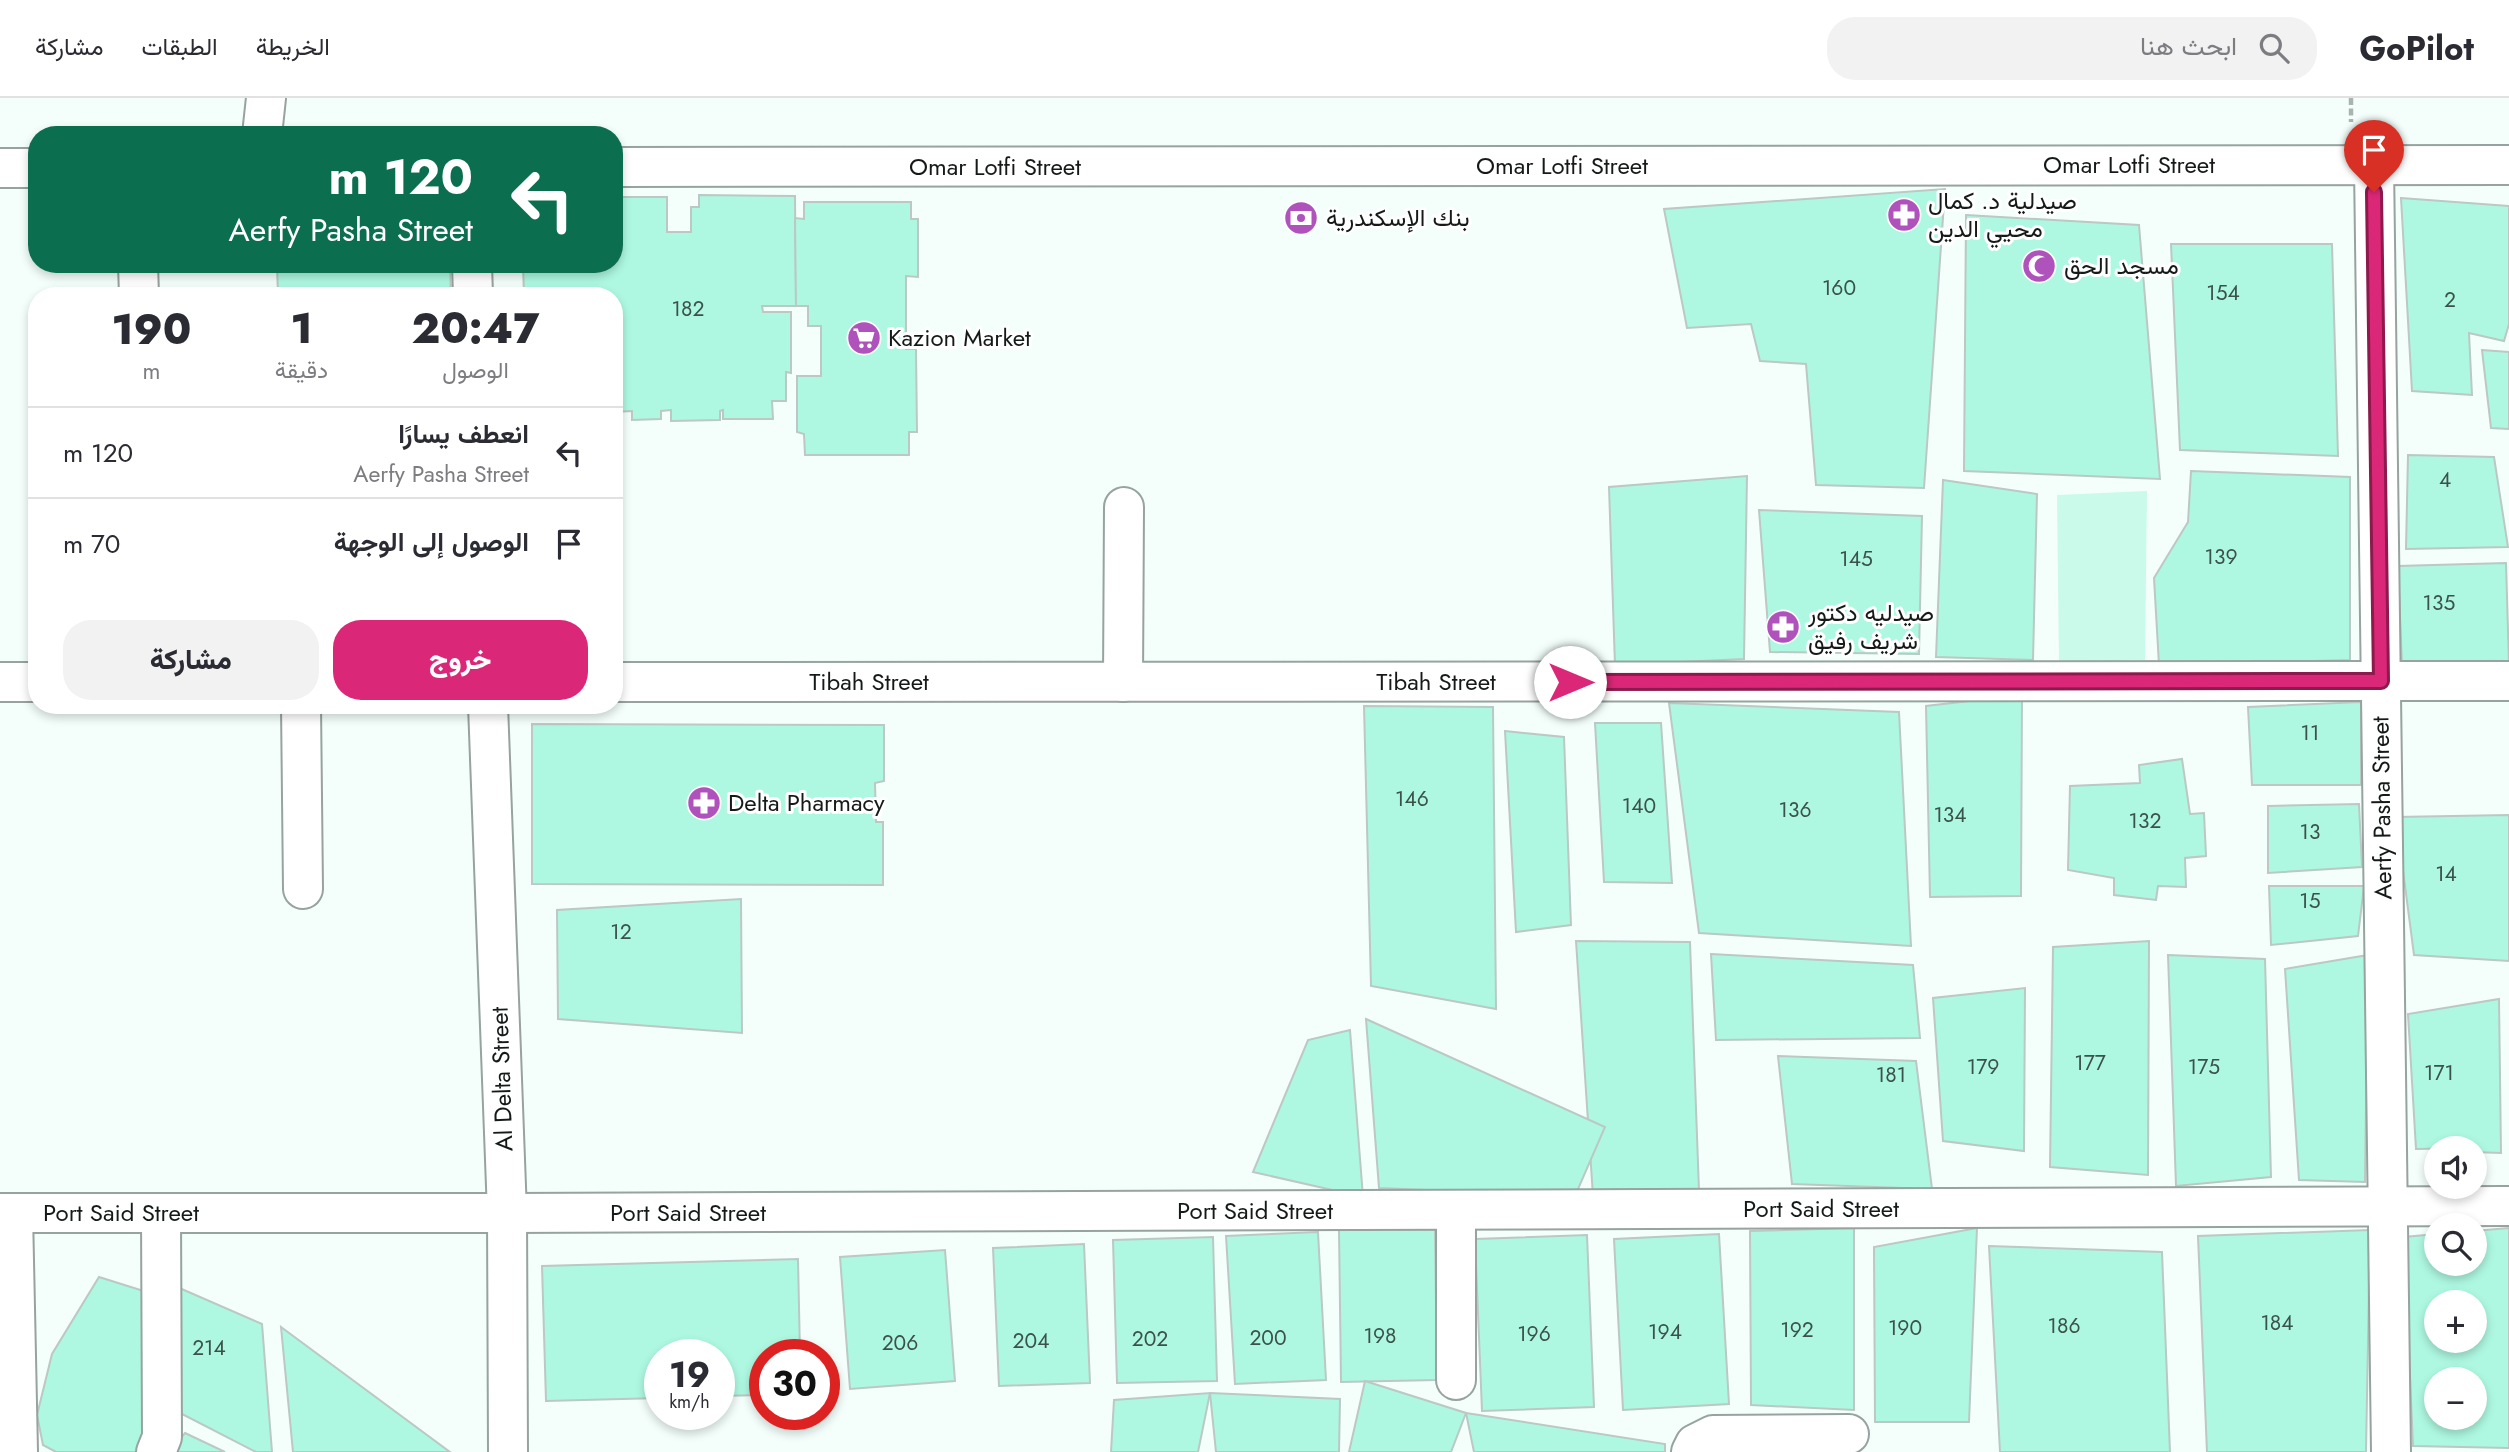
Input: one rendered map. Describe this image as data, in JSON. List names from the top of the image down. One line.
{"streets":{"street":["Omar Lotfi Street","Tibah Street","Aerfy Pasha Street","Al Delta Street","Port Said Street"]},"crossings":[["Omar Lotfi Street","Aerfy Pasha Street"],["Tibah Street","Aerfy Pasha Street"],["Aerfy Pasha Street","Port Said Street"],["Al Delta Street","Port Said Street"]],"places":{"pharmacy":["صيدلية د. كمال محيي الدين","صيدليه دكتور شريف رفيق","Delta Pharmacy"],"bank":["بنك الإسكندرية"],"mosque":["مسجد الحق"],"supermarket":["Kazion Market"]},"house_numbers":["160","154","2","182","4","139","145","135","11","146","140","136","134","132","13","14","15","12","177","179","175","171","181","184","186","190","192","194","196","198","200","202","204","206","214"],"page":{"header":"GoPilot","search":"ابحث هنا","nav":["الخريطة","الطبقات","مشاركة"],"turn":["120 m","Aerfy Pasha Street"],"eta":["20:47","الوصول","1","دقيقة","190","m"],"list":[{"name":"انعطف يسارًا","note":"Aerfy Pasha Street","value":"120 m"},{"name":"الوصول إلى الوجهة","value":"70 m"}],"buttons":["خروج","مشاركة"],"map_buttons":["+","−"],"speed":"19 km/h","limit":"30"}}
